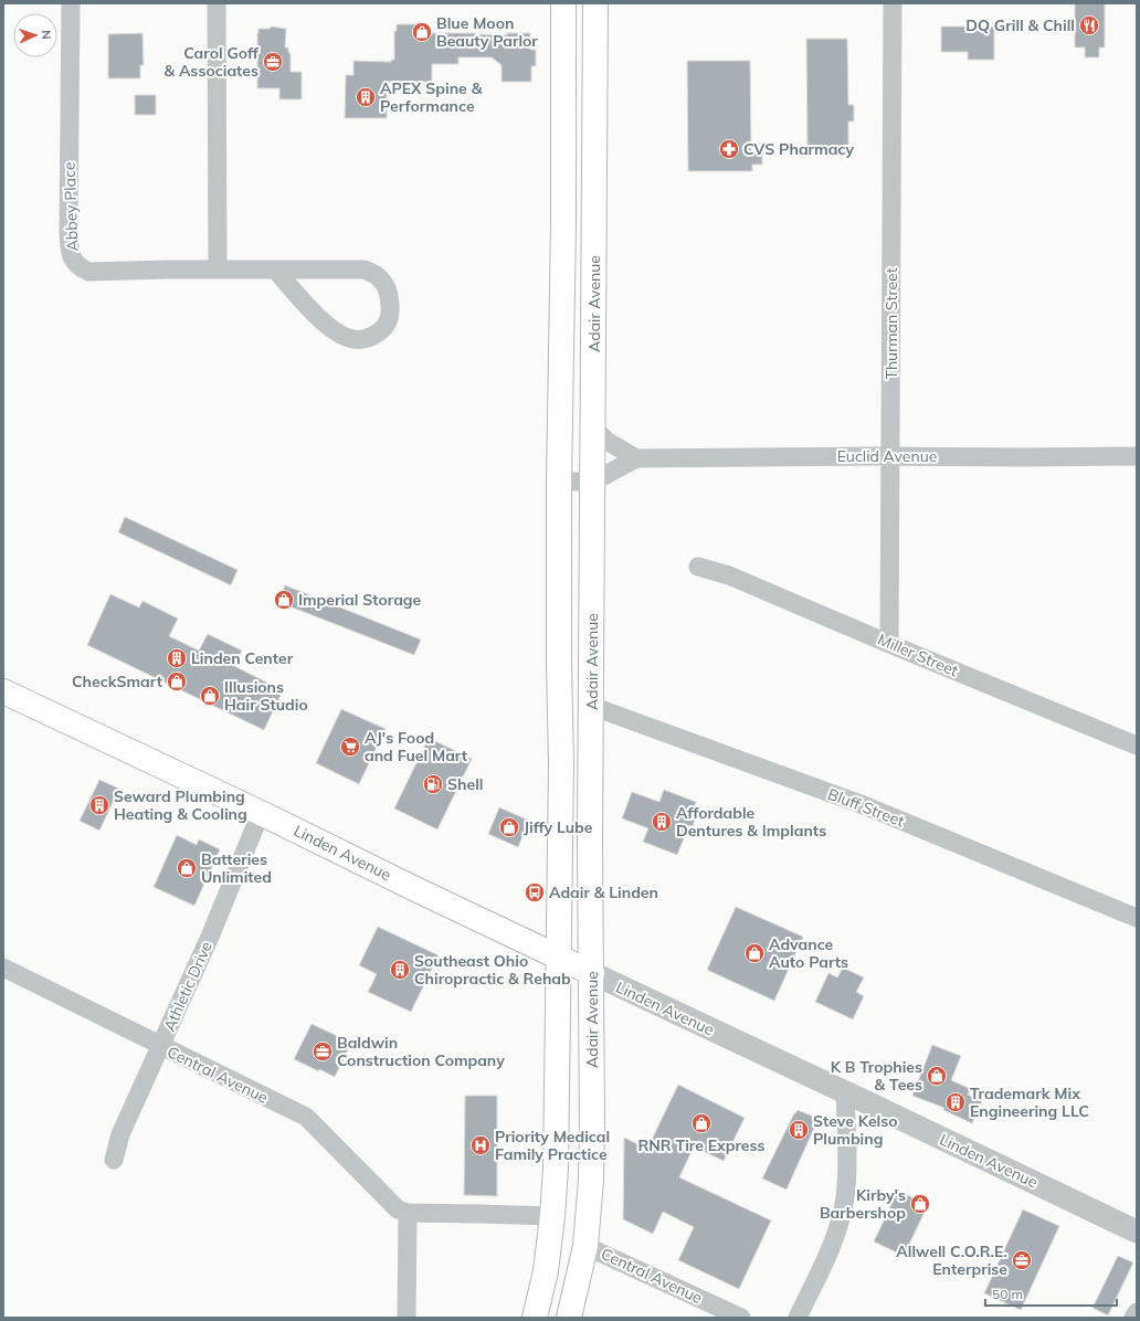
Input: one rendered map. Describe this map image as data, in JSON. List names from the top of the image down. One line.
{"streets":{"main road":["Adair Avenue","Linden Avenue"],"street":["Abbey Place","Thurman Street","Euclid Avenue","Miller Street","Bluff Street","Athletic Drive","Central Avenue"]},"crossings":[["Adair Avenue","Euclid Avenue"],["Adair Avenue","Bluff Street"],["Adair Avenue","Linden Avenue"],["Adair Avenue","Central Avenue"],["Thurman Street","Euclid Avenue"],["Thurman Street","Miller Street"],["Linden Avenue","Athletic Drive"],["Athletic Drive","Central Avenue"]],"places":{"restaurant":["DQ Grill & Chill"],"shop":["Blue Moon Beauty Parlor","Imperial Storage","CheckSmart","Illusions Hair Studio","Jiffy Lube","Batteries Unlimited","Advance Auto Parts","K B Trophies & Tees","RNR Tire Express","Kirby's Barbershop"],"office":["Carol Goff & Associates","Baldwin Construction Company","Allwell C.O.R.E. Enterprise"],"building":["APEX Spine & Performance","Linden Center","Seward Plumbing Heating & Cooling","Affordable Dentures & Implants","Southeast Ohio Chiropractic & Rehab","Trademark Mix Engineering LLC","Steve Kelso Plumbing"],"pharmacy":["CVS Pharmacy"],"supermarket":["AJ's Food and Fuel Mart"],"fuel station":["Shell"],"bus stop":["Adair & Linden"],"hospital":["Priority Medical Family Practice"]},"scale_bar":"50 m","north":"right"}
